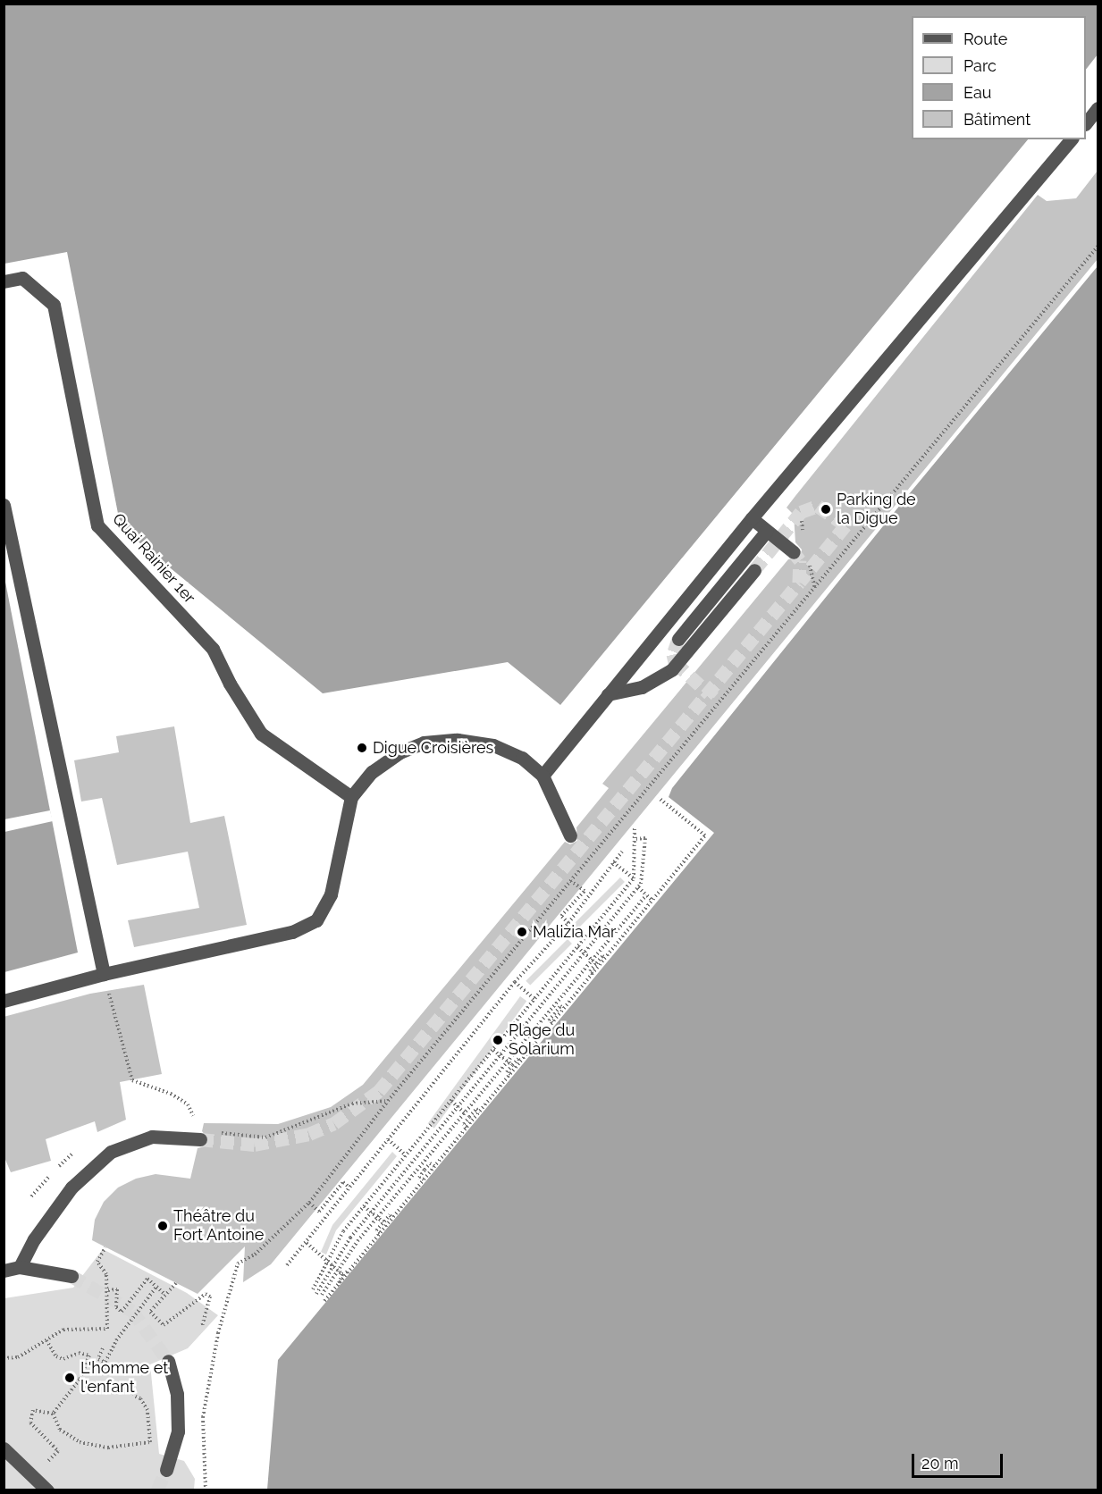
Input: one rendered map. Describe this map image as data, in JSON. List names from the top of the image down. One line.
{"streets":{"street":["Quai Rainier 1er"]},"places":["Parking de la Digue","Digue Croisières","Malizia Mar","Plage du Solarium","Théâtre du Fort Antoine","L'homme et l'enfant"],"legend":["Route","Parc","Eau","Bâtiment"],"scale_bar":"20 m"}
